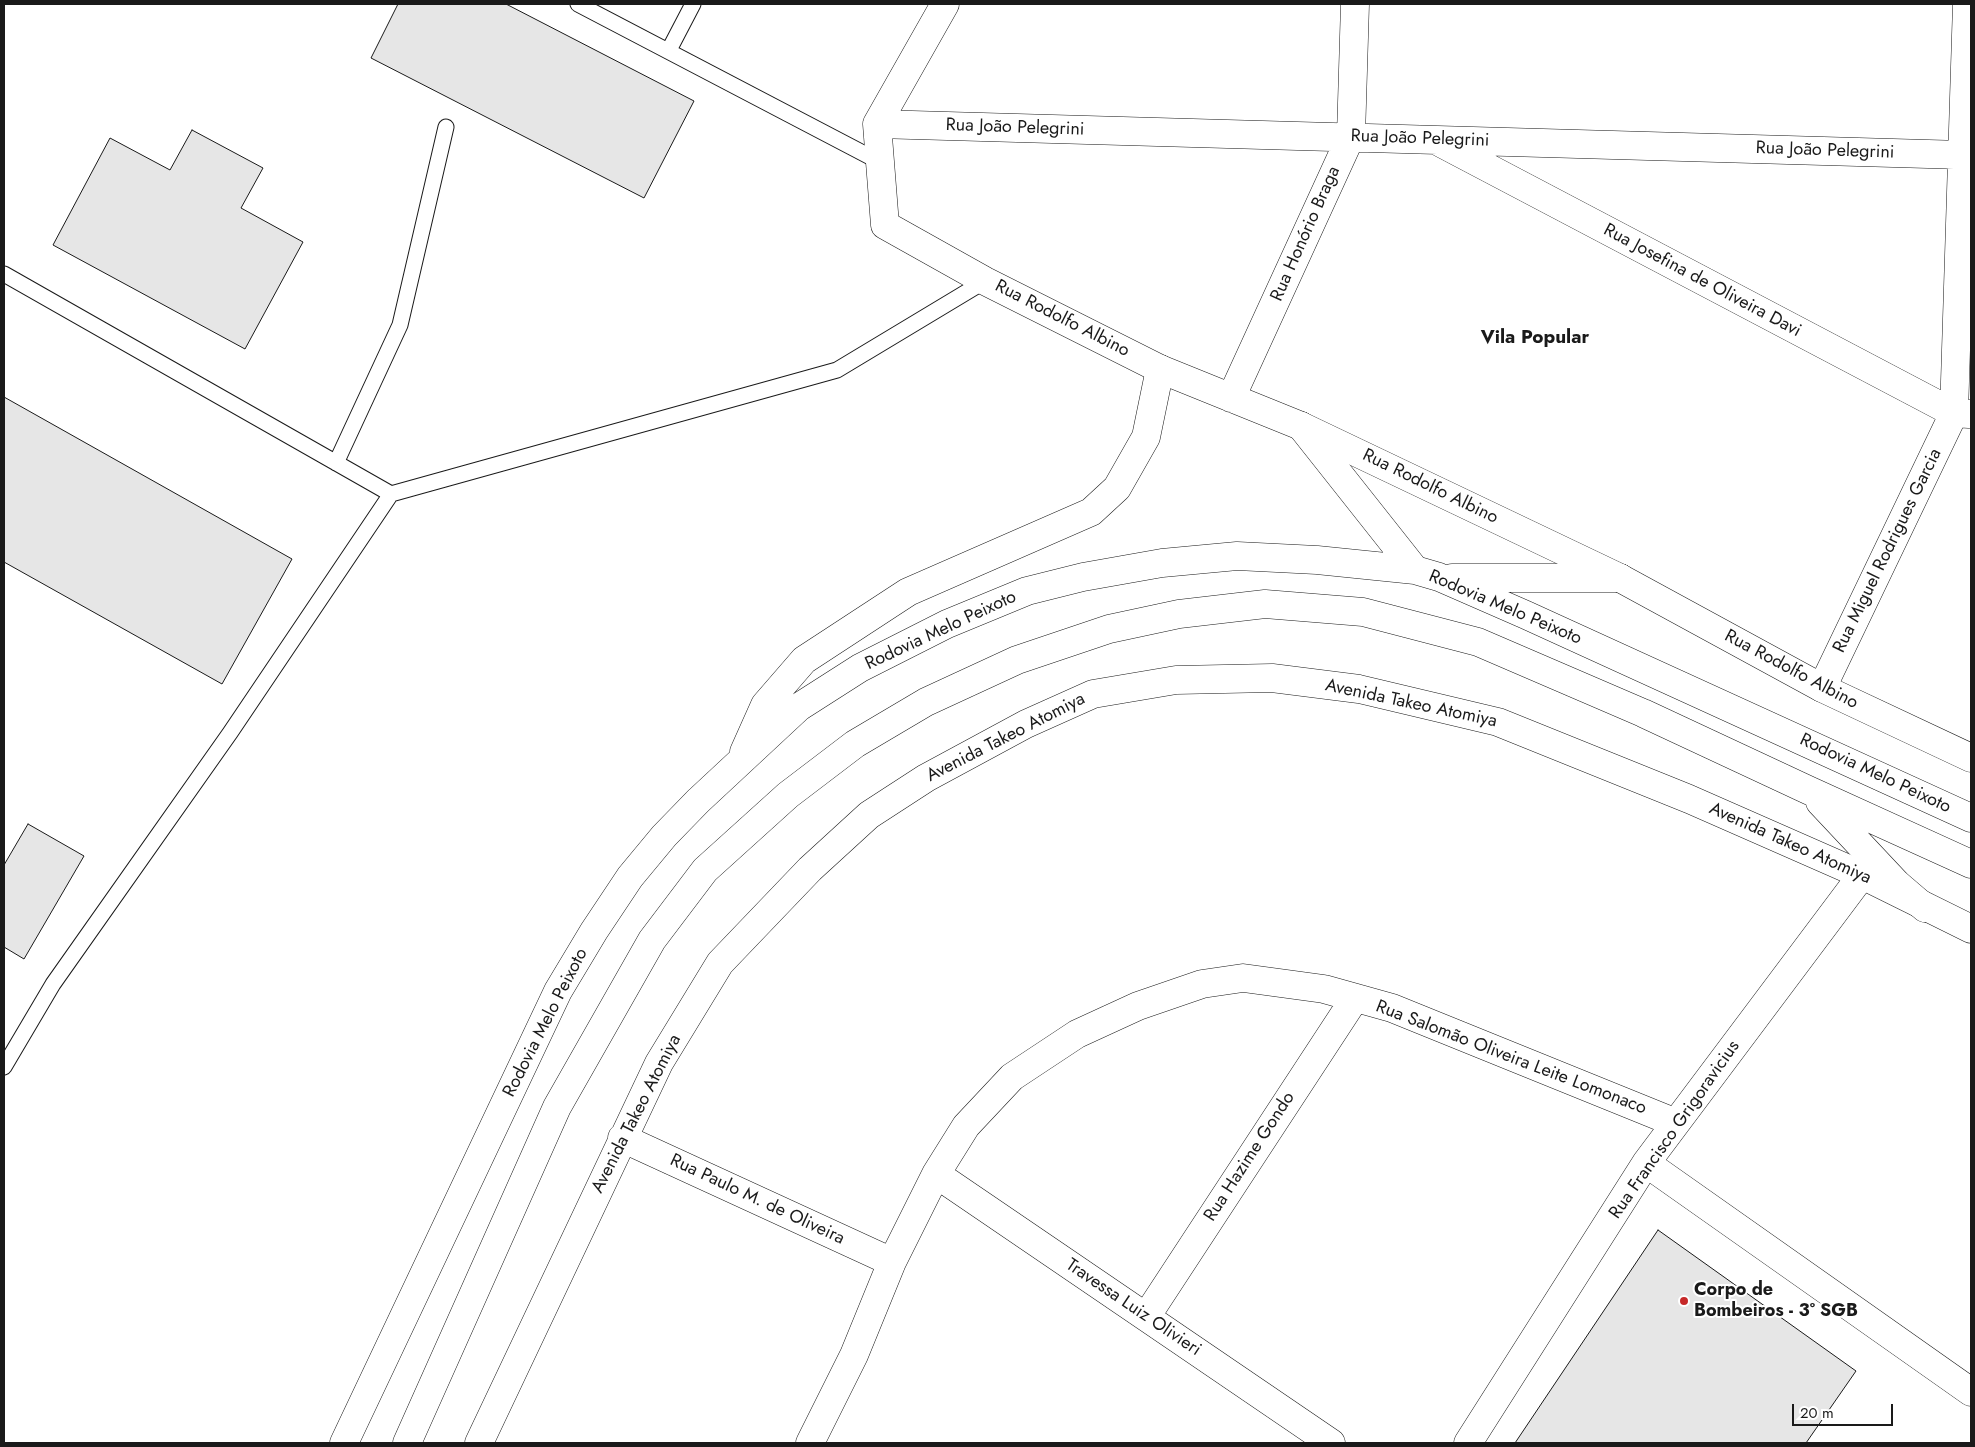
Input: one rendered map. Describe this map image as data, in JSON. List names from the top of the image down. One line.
{"streets":{"main road":["Rua João Pelegrini","Rua Honório Braga","Rua Josefina de Oliveira Davi","Rua Rodolfo Albino","Rua Miguel Rodrigues Garcia","Rodovia Melo Peixoto","Avenida Takeo Atomiya","Rua Salomão Oliveira Leite Lomonaco","Rua Francisco Grigoravicius","Rua Hazime Gondo","Rua Paulo M. de Oliveira","Travessa Luiz Olivieri"]},"crossings":[["Rua João Pelegrini","Rua Honório Braga"],["Rua João Pelegrini","Rua Josefina de Oliveira Davi"],["Rua Honório Braga","Rua Rodolfo Albino"],["Rua Josefina de Oliveira Davi","Rua Miguel Rodrigues Garcia"],["Rua Rodolfo Albino","Rua Miguel Rodrigues Garcia"],["Avenida Takeo Atomiya","Rua Francisco Grigoravicius"],["Avenida Takeo Atomiya","Rua Paulo M. de Oliveira"],["Rua Salomão Oliveira Leite Lomonaco","Rua Francisco Grigoravicius"],["Rua Salomão Oliveira Leite Lomonaco","Rua Hazime Gondo"],["Rua Salomão Oliveira Leite Lomonaco","Rua Paulo M. de Oliveira"],["Rua Salomão Oliveira Leite Lomonaco","Travessa Luiz Olivieri"],["Rua Hazime Gondo","Travessa Luiz Olivieri"]],"districts":["Vila Popular"],"places":["Corpo de Bombeiros - 3º SGB"],"scale_bar":"20 m"}
